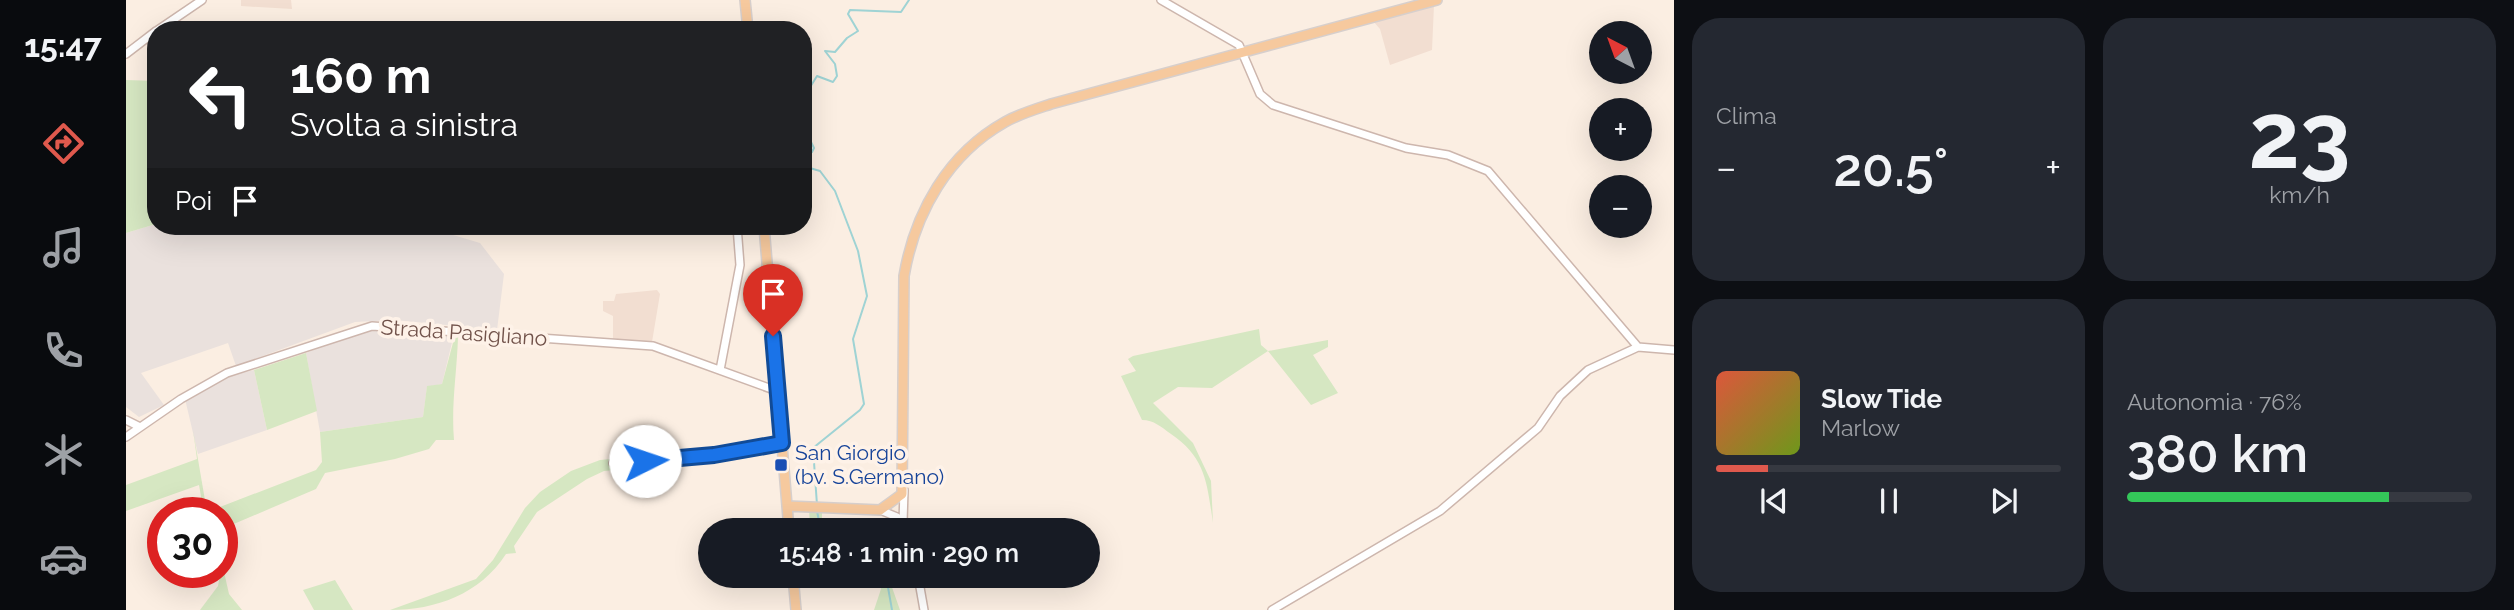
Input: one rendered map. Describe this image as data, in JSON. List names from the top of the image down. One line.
{"streets":{"street":["Strada Pasigliano"]},"places":{"transit":["San Giorgio (bv. S.Germano)"]},"north":"top left","page":{"tabs":"15:47","tile":["Clima",["23","km/h"],["Autonomia · 76%","380 km"]],"map_buttons":["+","−"],"turn":["160 m","Svolta a sinistra"],"heat":["−","20.5°","+"],"then":"Poi","song":["Slow Tide","Marlow"],"limit":"30","trip":"15:48 · 1 min · 290 m"}}
